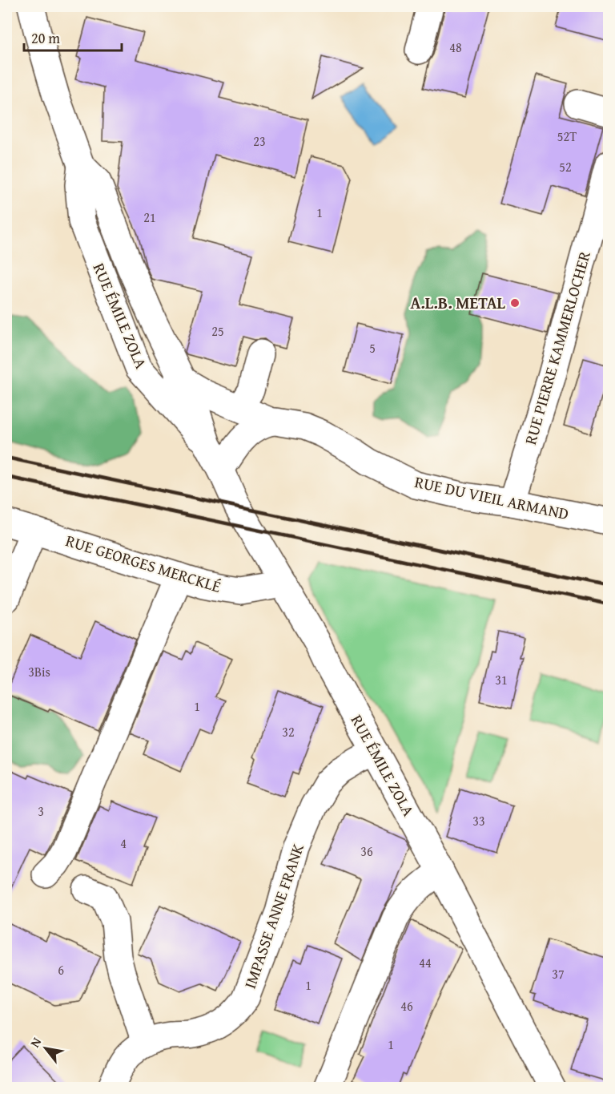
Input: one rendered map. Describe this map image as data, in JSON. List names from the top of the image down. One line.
{"streets":{"street":["RUE ÉMILE ZOLA","RUE PIERRE KAMMERLOCHER","RUE DU VIEIL ARMAND","RUE GEORGES MERCKLÉ","IMPASSE ANNE FRANK"]},"crossings":[["RUE ÉMILE ZOLA","RUE DU VIEIL ARMAND"],["RUE ÉMILE ZOLA","RUE GEORGES MERCKLÉ"],["RUE ÉMILE ZOLA","IMPASSE ANNE FRANK"],["RUE PIERRE KAMMERLOCHER","RUE DU VIEIL ARMAND"]],"places":["A.L.B. METAL"],"house_numbers":["48","52T","23","52","1","21","25","5","3Bis","31","1","32","3","33","4","36","44","6","37","1","46","1"],"scale_bar":"20 m","north":"top left"}
